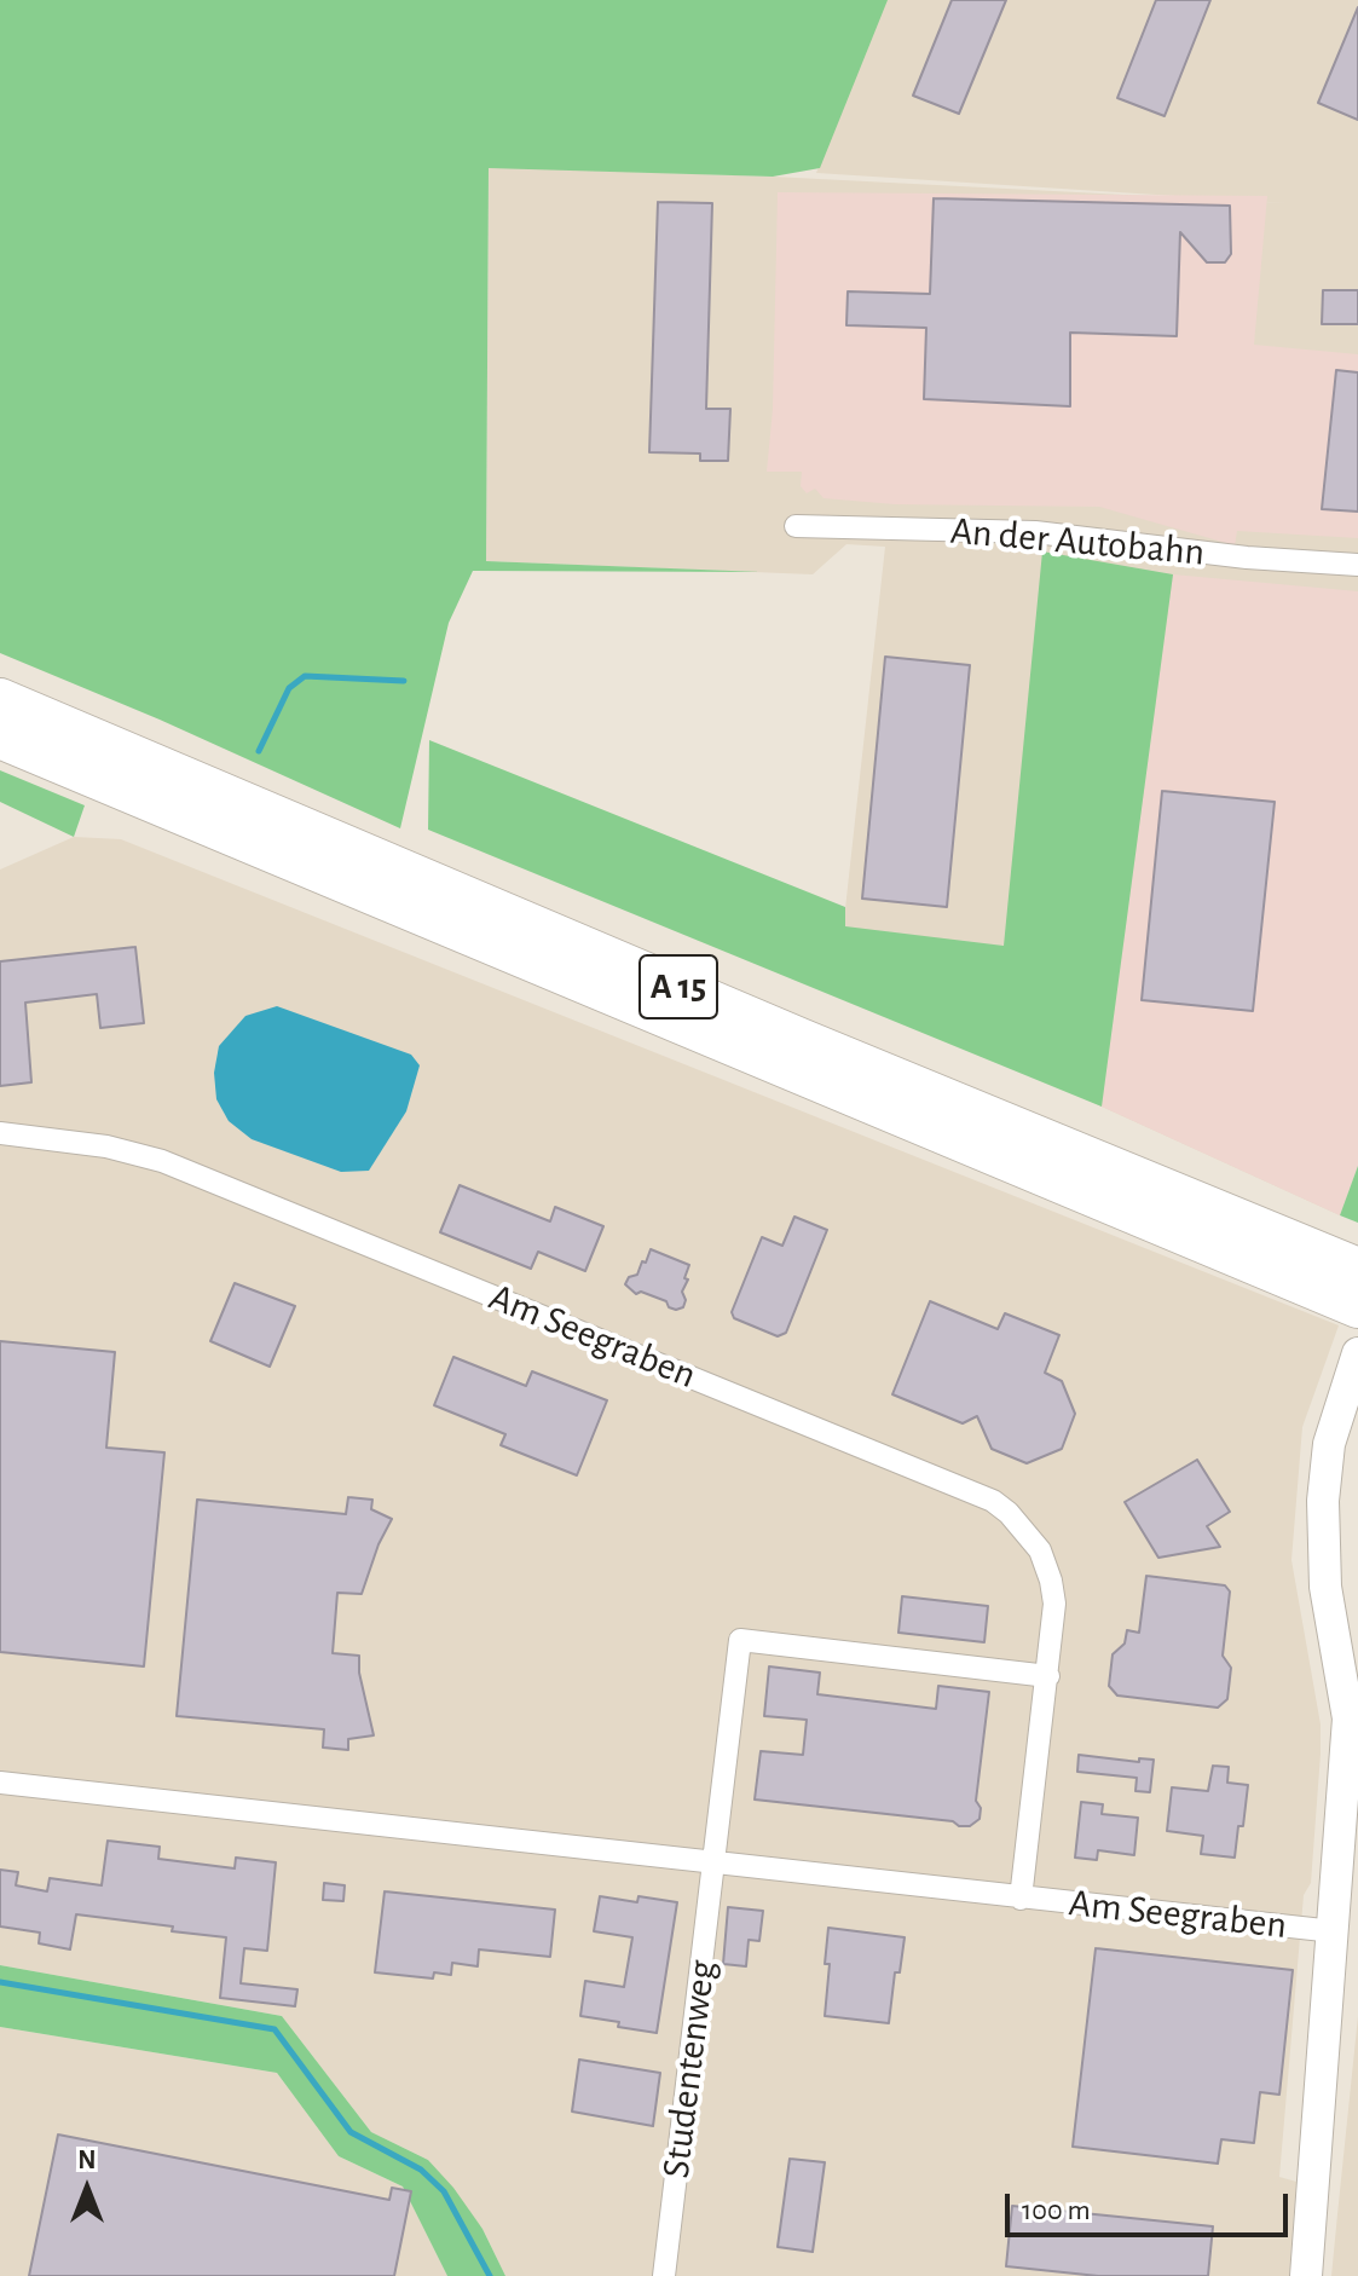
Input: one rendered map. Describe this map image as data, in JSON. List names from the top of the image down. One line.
{"streets":{"highway":["A 15"],"street":["An der Autobahn","Am Seegraben","Studentenweg"]},"crossings":[["Am Seegraben","Studentenweg"]],"scale_bar":"100 m","north":"top"}
